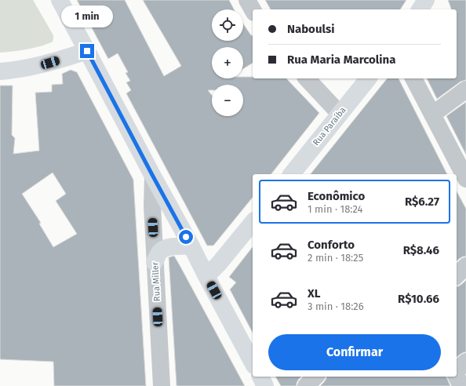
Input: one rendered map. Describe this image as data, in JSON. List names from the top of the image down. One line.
{"streets":{"main road":["Rua Paraíba"],"street":["Rua Miller"]},"page":{"bubble":"1 min","map_buttons":["+","−"],"banner":["Naboulsi","Rua Maria Marcolina"],"list":[{"name":"Econômico","note":"1 min · 18:24","value":"R$6.27"},{"name":"Conforto","note":"2 min · 18:25","value":"R$8.46"},{"name":"XL","note":"3 min · 18:26","value":"R$10.66"}],"buttons":"Confirmar"}}
